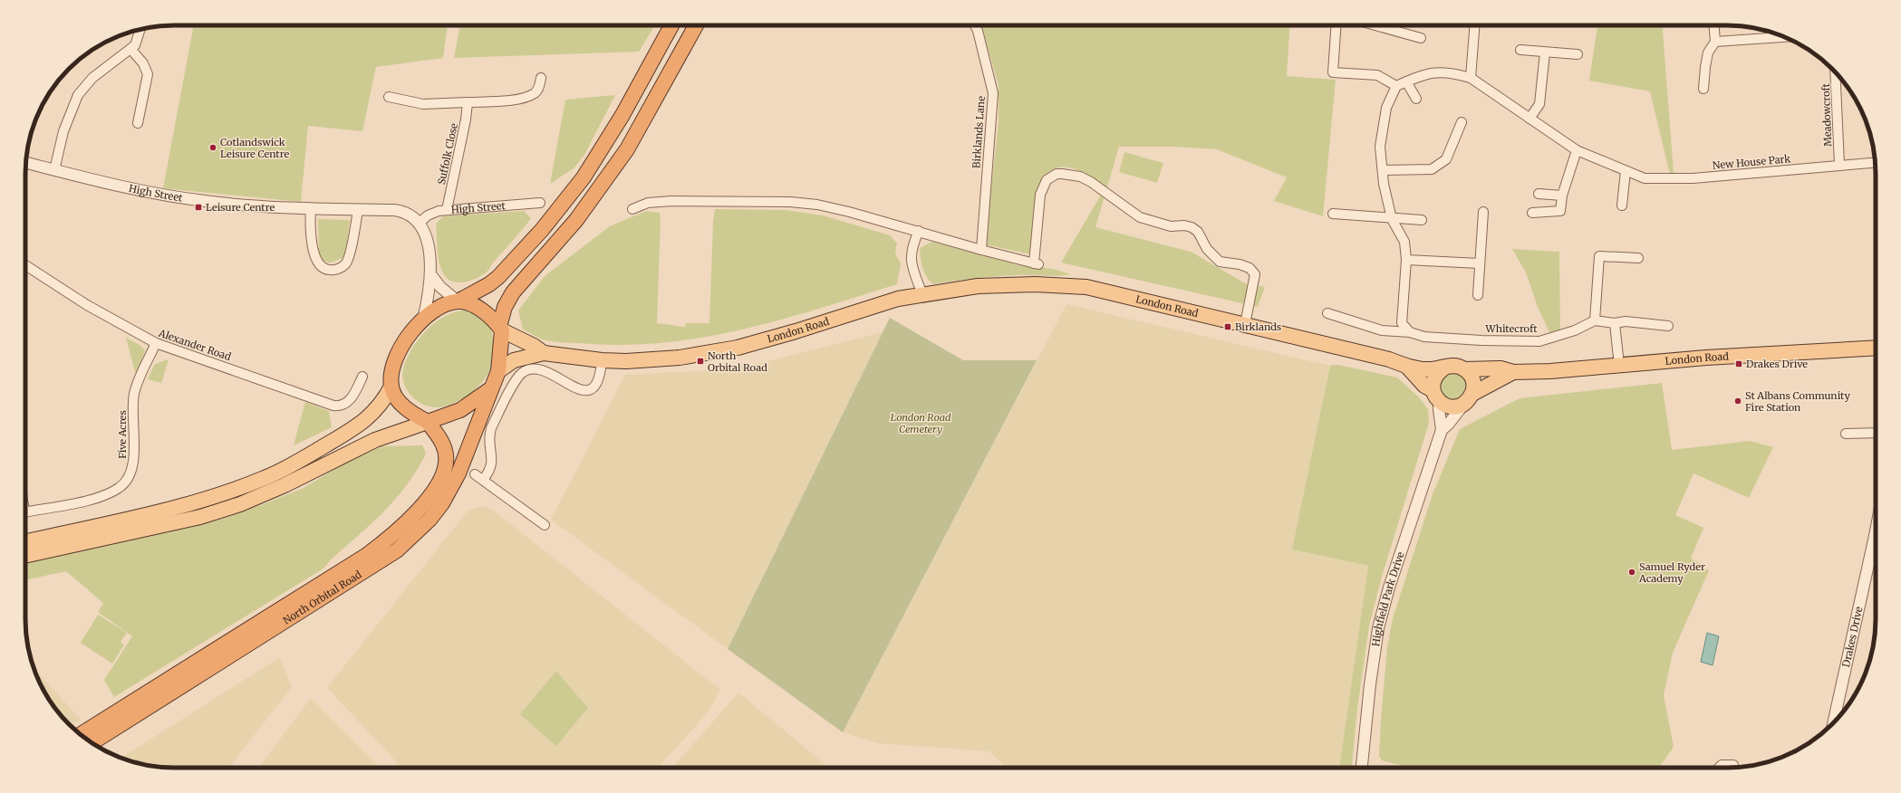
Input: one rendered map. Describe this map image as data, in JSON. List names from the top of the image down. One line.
{"streets":{"highway":["North Orbital Road"],"main road":["London Road"],"street":["Meadowcroft","Birklands Lane","Suffolk Close","New House Park","High Street","Whitecroft","Alexander Road","Five Acres","Highfield Park Drive","Drakes Drive"]},"crossings":[["Meadowcroft","New House Park"],["Suffolk Close","High Street"],["London Road","North Orbital Road"],["London Road","Highfield Park Drive"],["Alexander Road","Five Acres"]],"parks":["London Road Cemetery"],"places":{"other":["Cotlandswick Leisure Centre","St Albans Community Fire Station","Samuel Ryder Academy"],"transit":["Leisure Centre","Birklands","North Orbital Road","Drakes Drive"]}}
